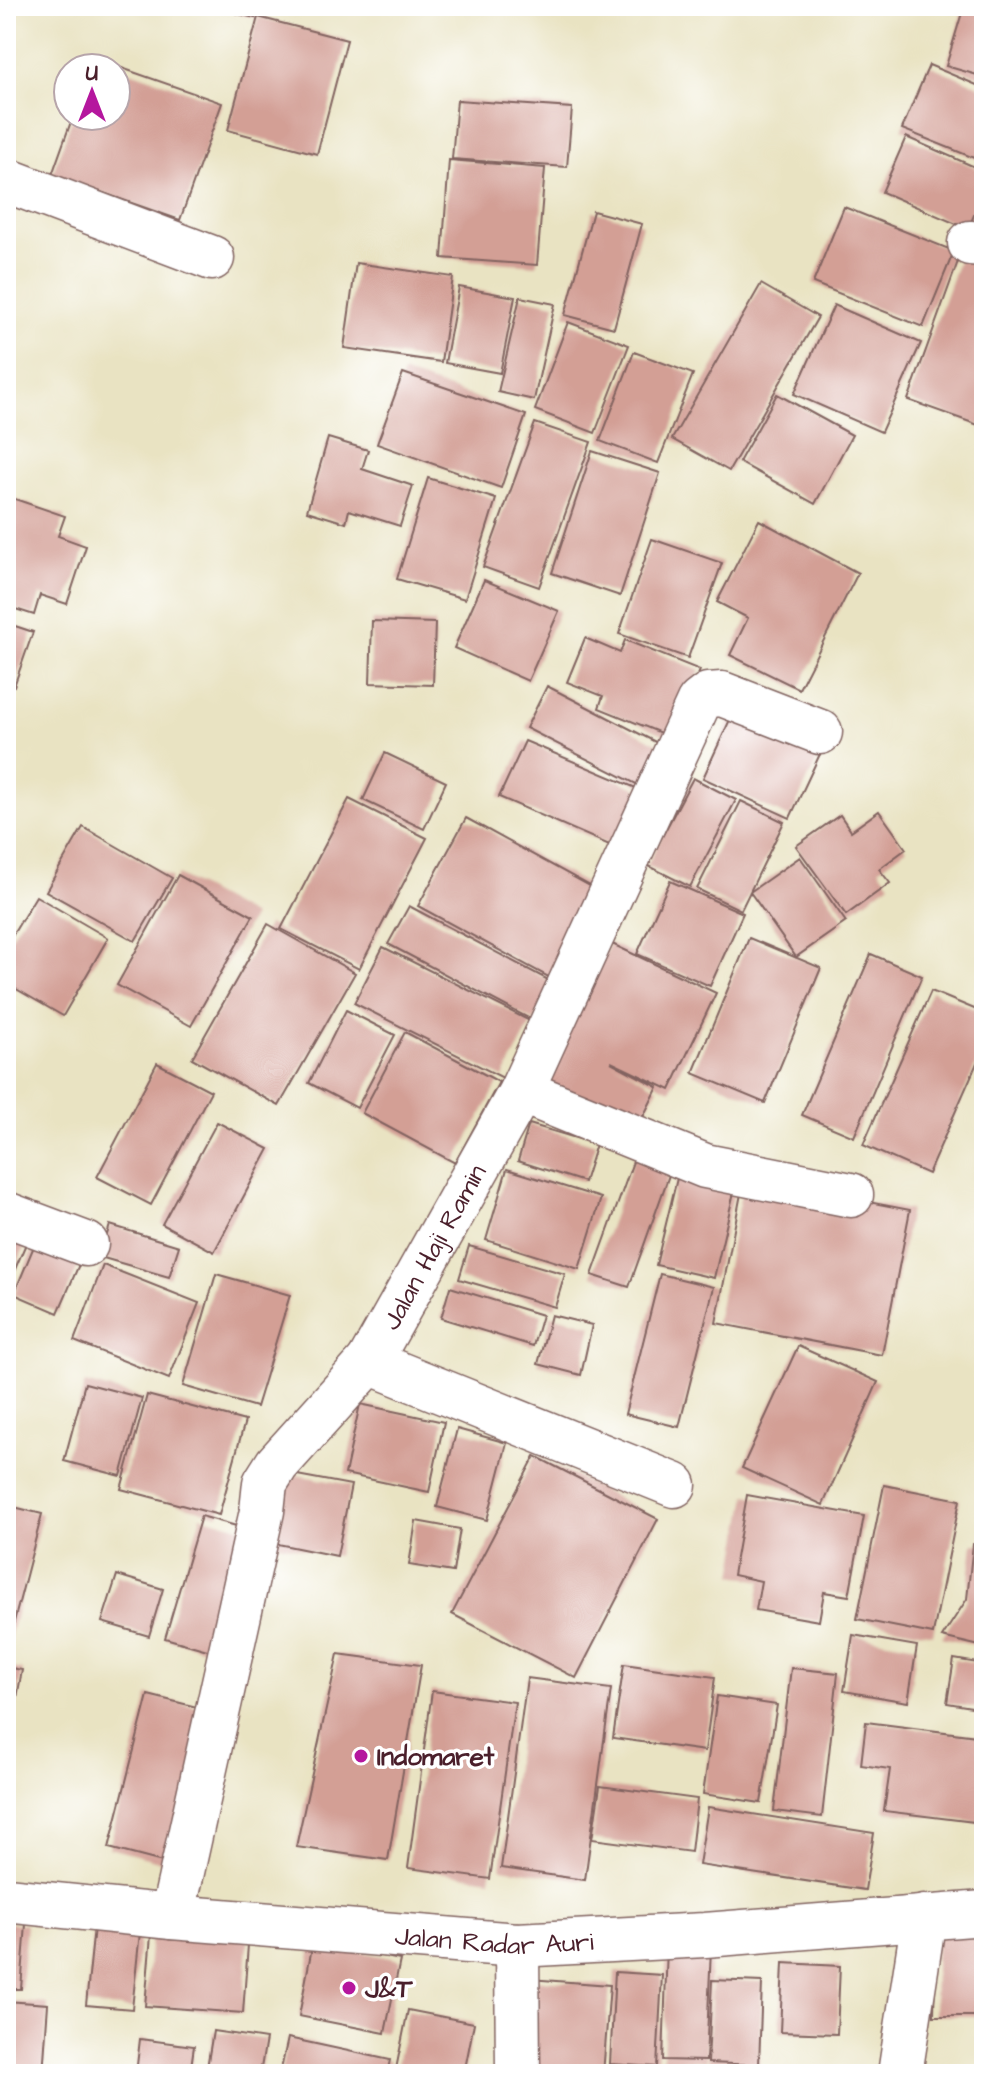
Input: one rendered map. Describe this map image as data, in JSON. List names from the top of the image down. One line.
{"streets":{"street":["Jalan Haji Ramin","Jalan Radar Auri"]},"crossings":[["Jalan Haji Ramin","Jalan Radar Auri"]],"places":["Indomaret","J&T"],"north":"top"}
